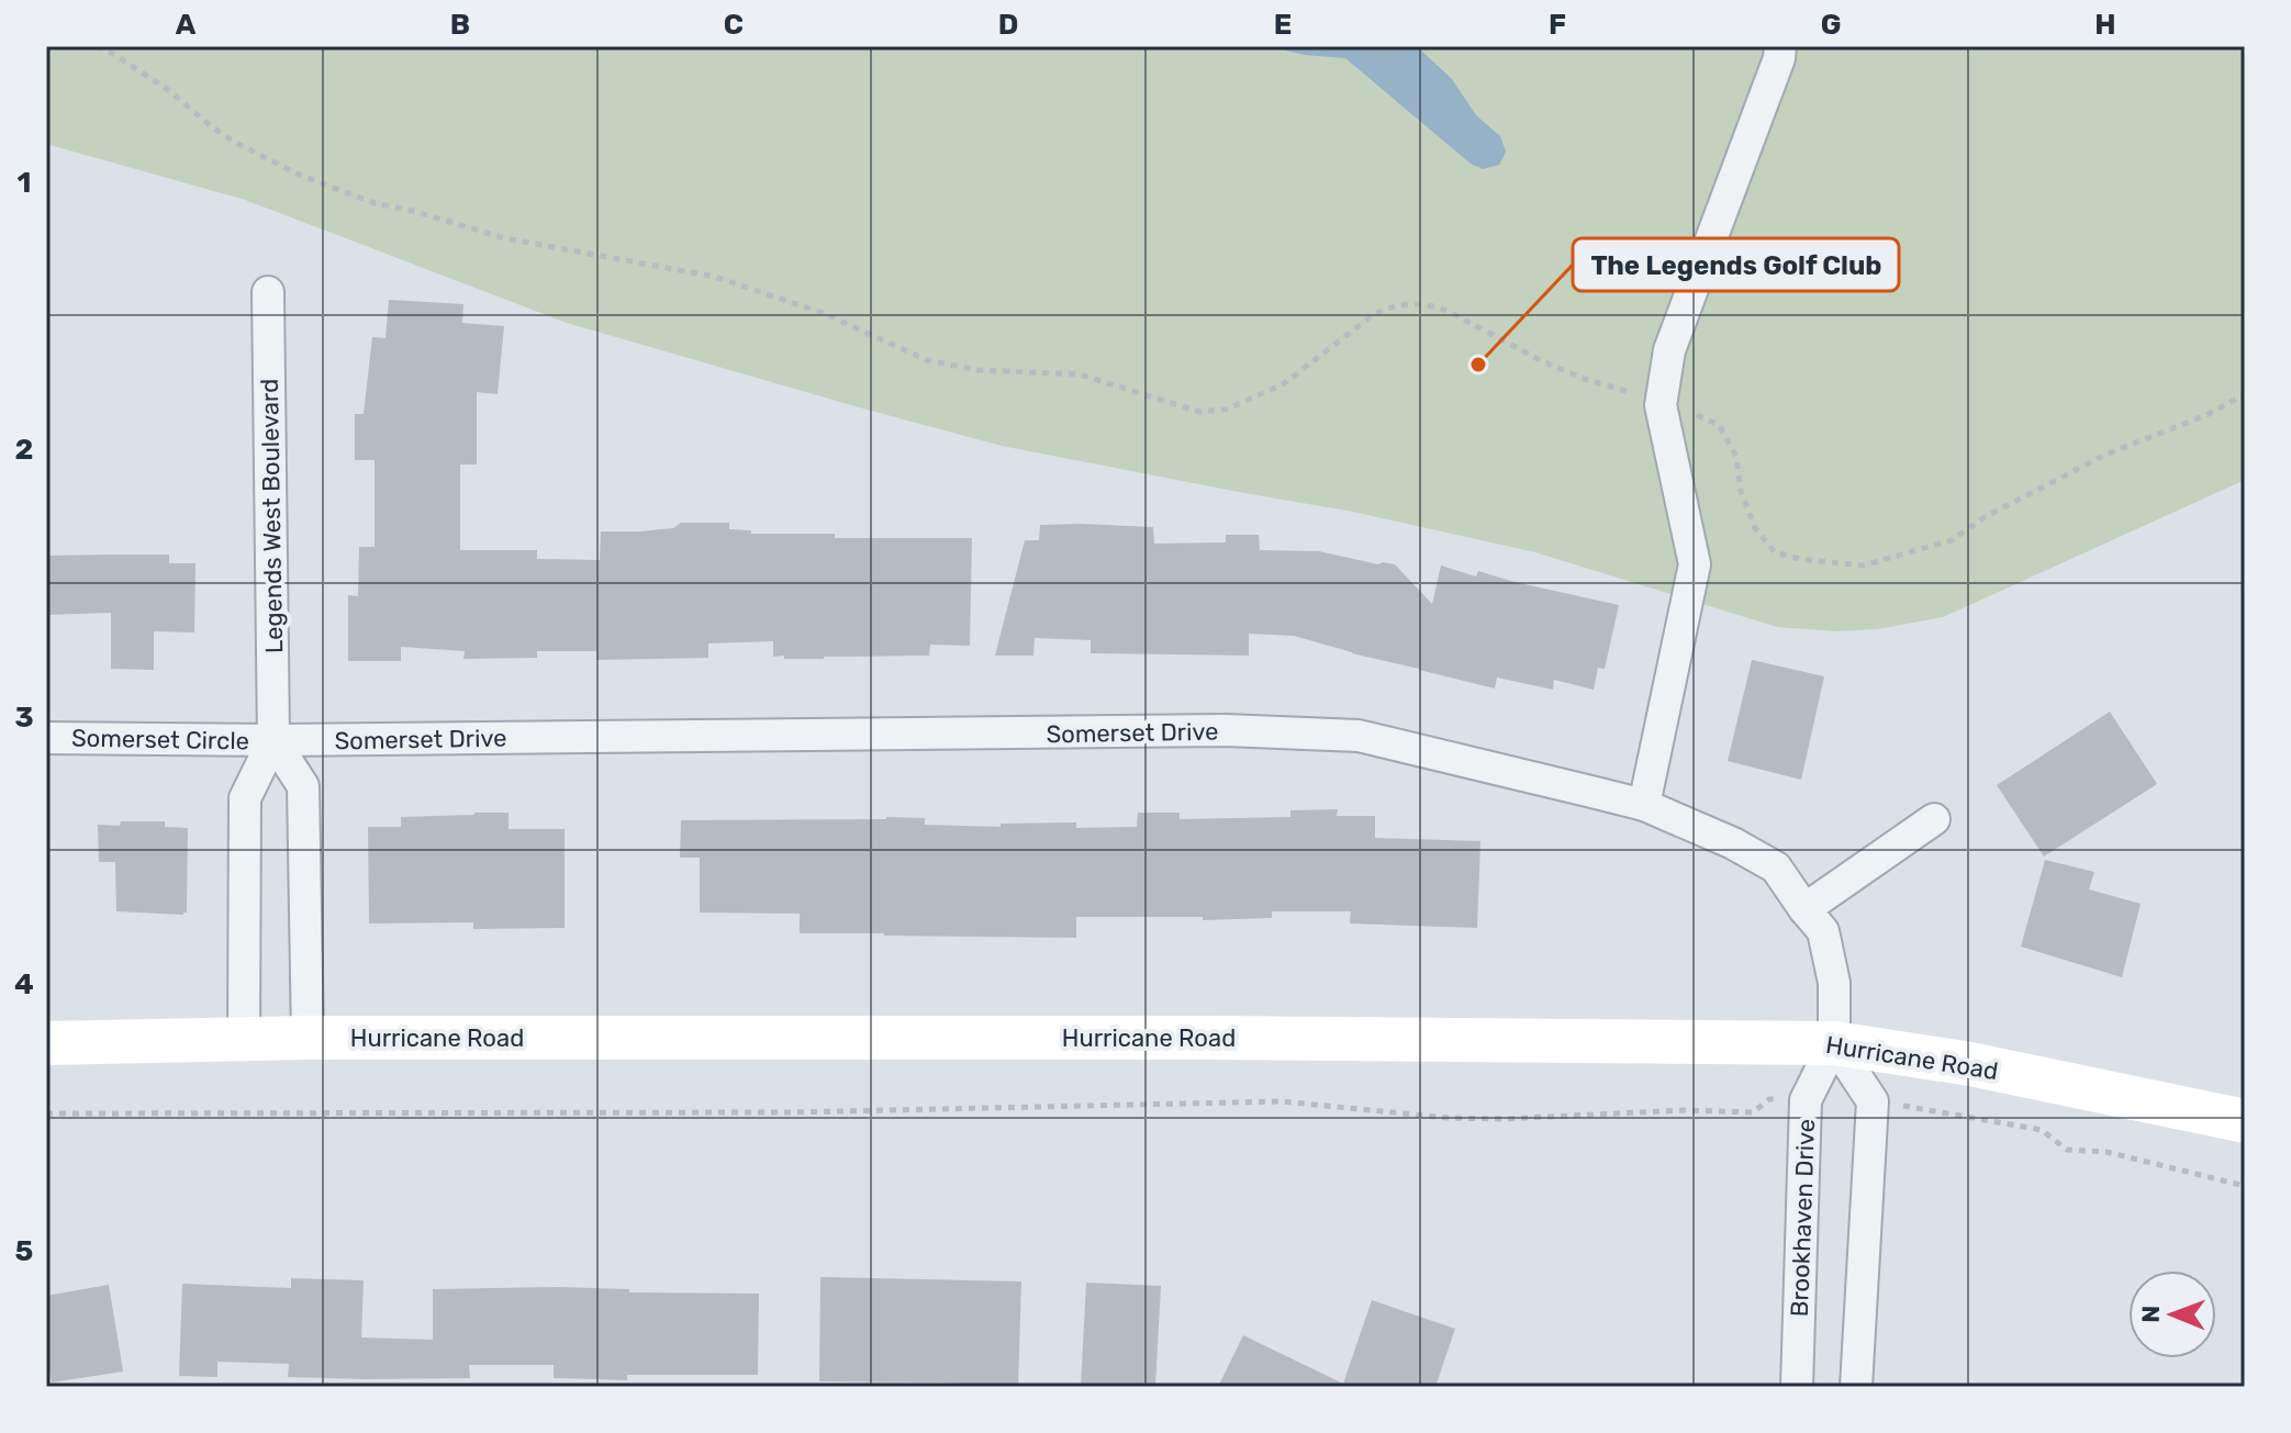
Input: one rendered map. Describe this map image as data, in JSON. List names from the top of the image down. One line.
{"streets":{"street":["Legends West Boulevard","Somerset Drive","Somerset Circle","Hurricane Road","Brookhaven Drive"]},"crossings":[["Legends West Boulevard","Somerset Drive"],["Legends West Boulevard","Somerset Circle"],["Legends West Boulevard","Hurricane Road"],["Somerset Drive","Somerset Circle"],["Somerset Drive","Hurricane Road"],["Somerset Drive","Brookhaven Drive"],["Hurricane Road","Brookhaven Drive"]],"places":["The Legends Golf Club"],"north":"left","grid":{"columns":["A","B","C","D","E","F","G","H"],"rows":["1","2","3","4","5"]}}
